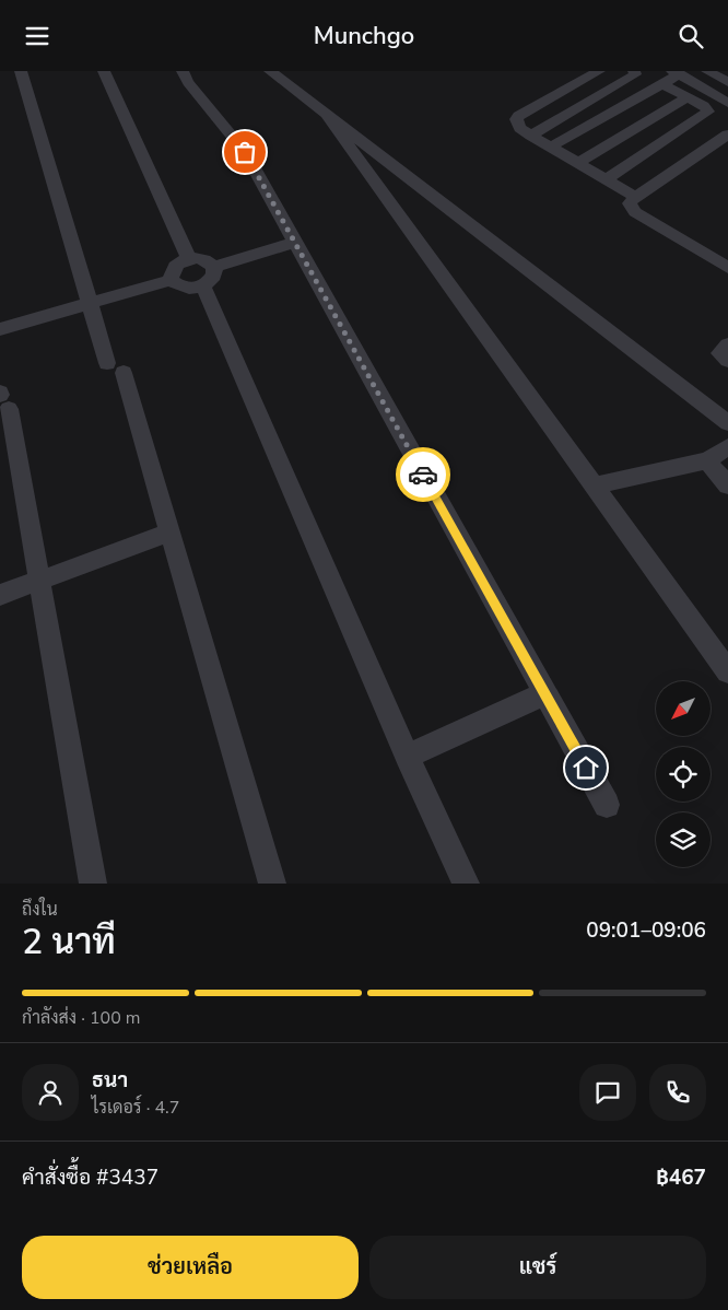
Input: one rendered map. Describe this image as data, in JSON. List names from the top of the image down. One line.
{"north":"bottom left","page":{"header":"Munchgo","heading":["2 นาที","ถึงใน","09:01–09:06"],"panel":["ธนา","ไรเดอร์ · 4.7","คำสั่งซื้อ #3437","฿467"],"bar":"กำลังส่ง · 100 m","buttons":["ช่วยเหลือ","แชร์"]}}
